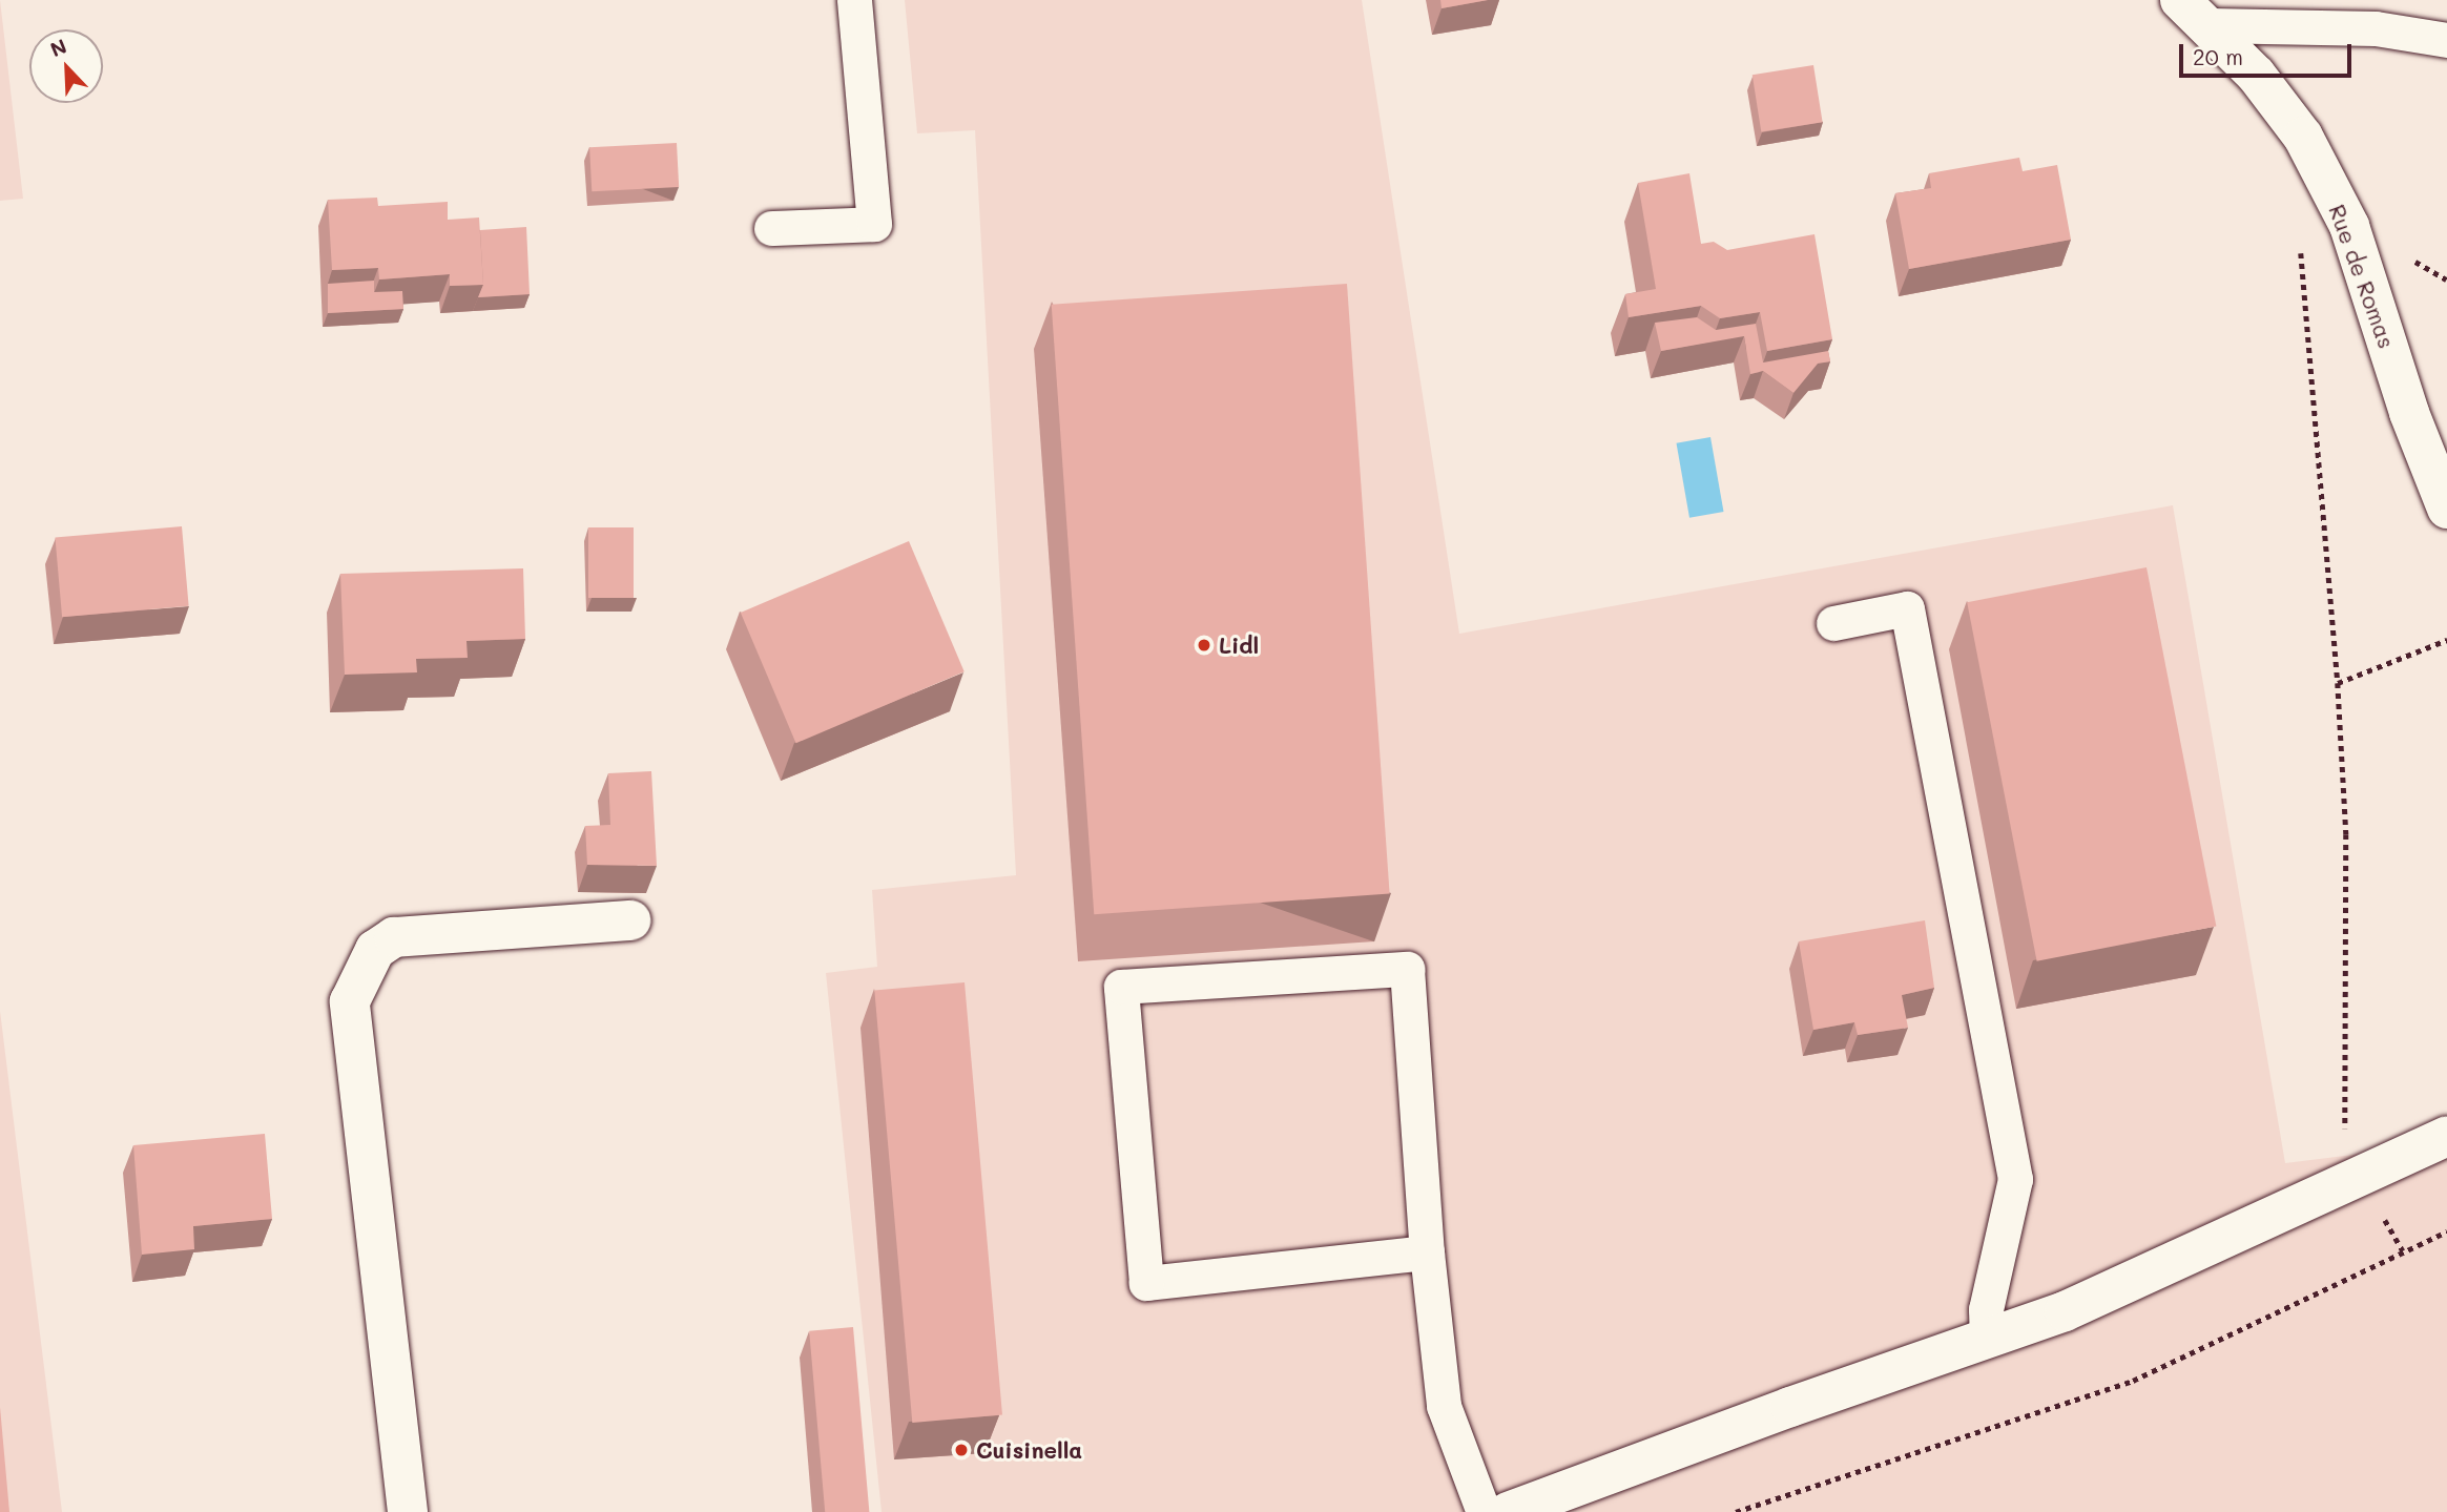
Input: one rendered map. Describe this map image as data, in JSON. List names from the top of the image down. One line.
{"streets":{"street":["Rue de Romas"]},"places":["Lidl","Cuisinella"],"scale_bar":"20 m","north":"top left"}
